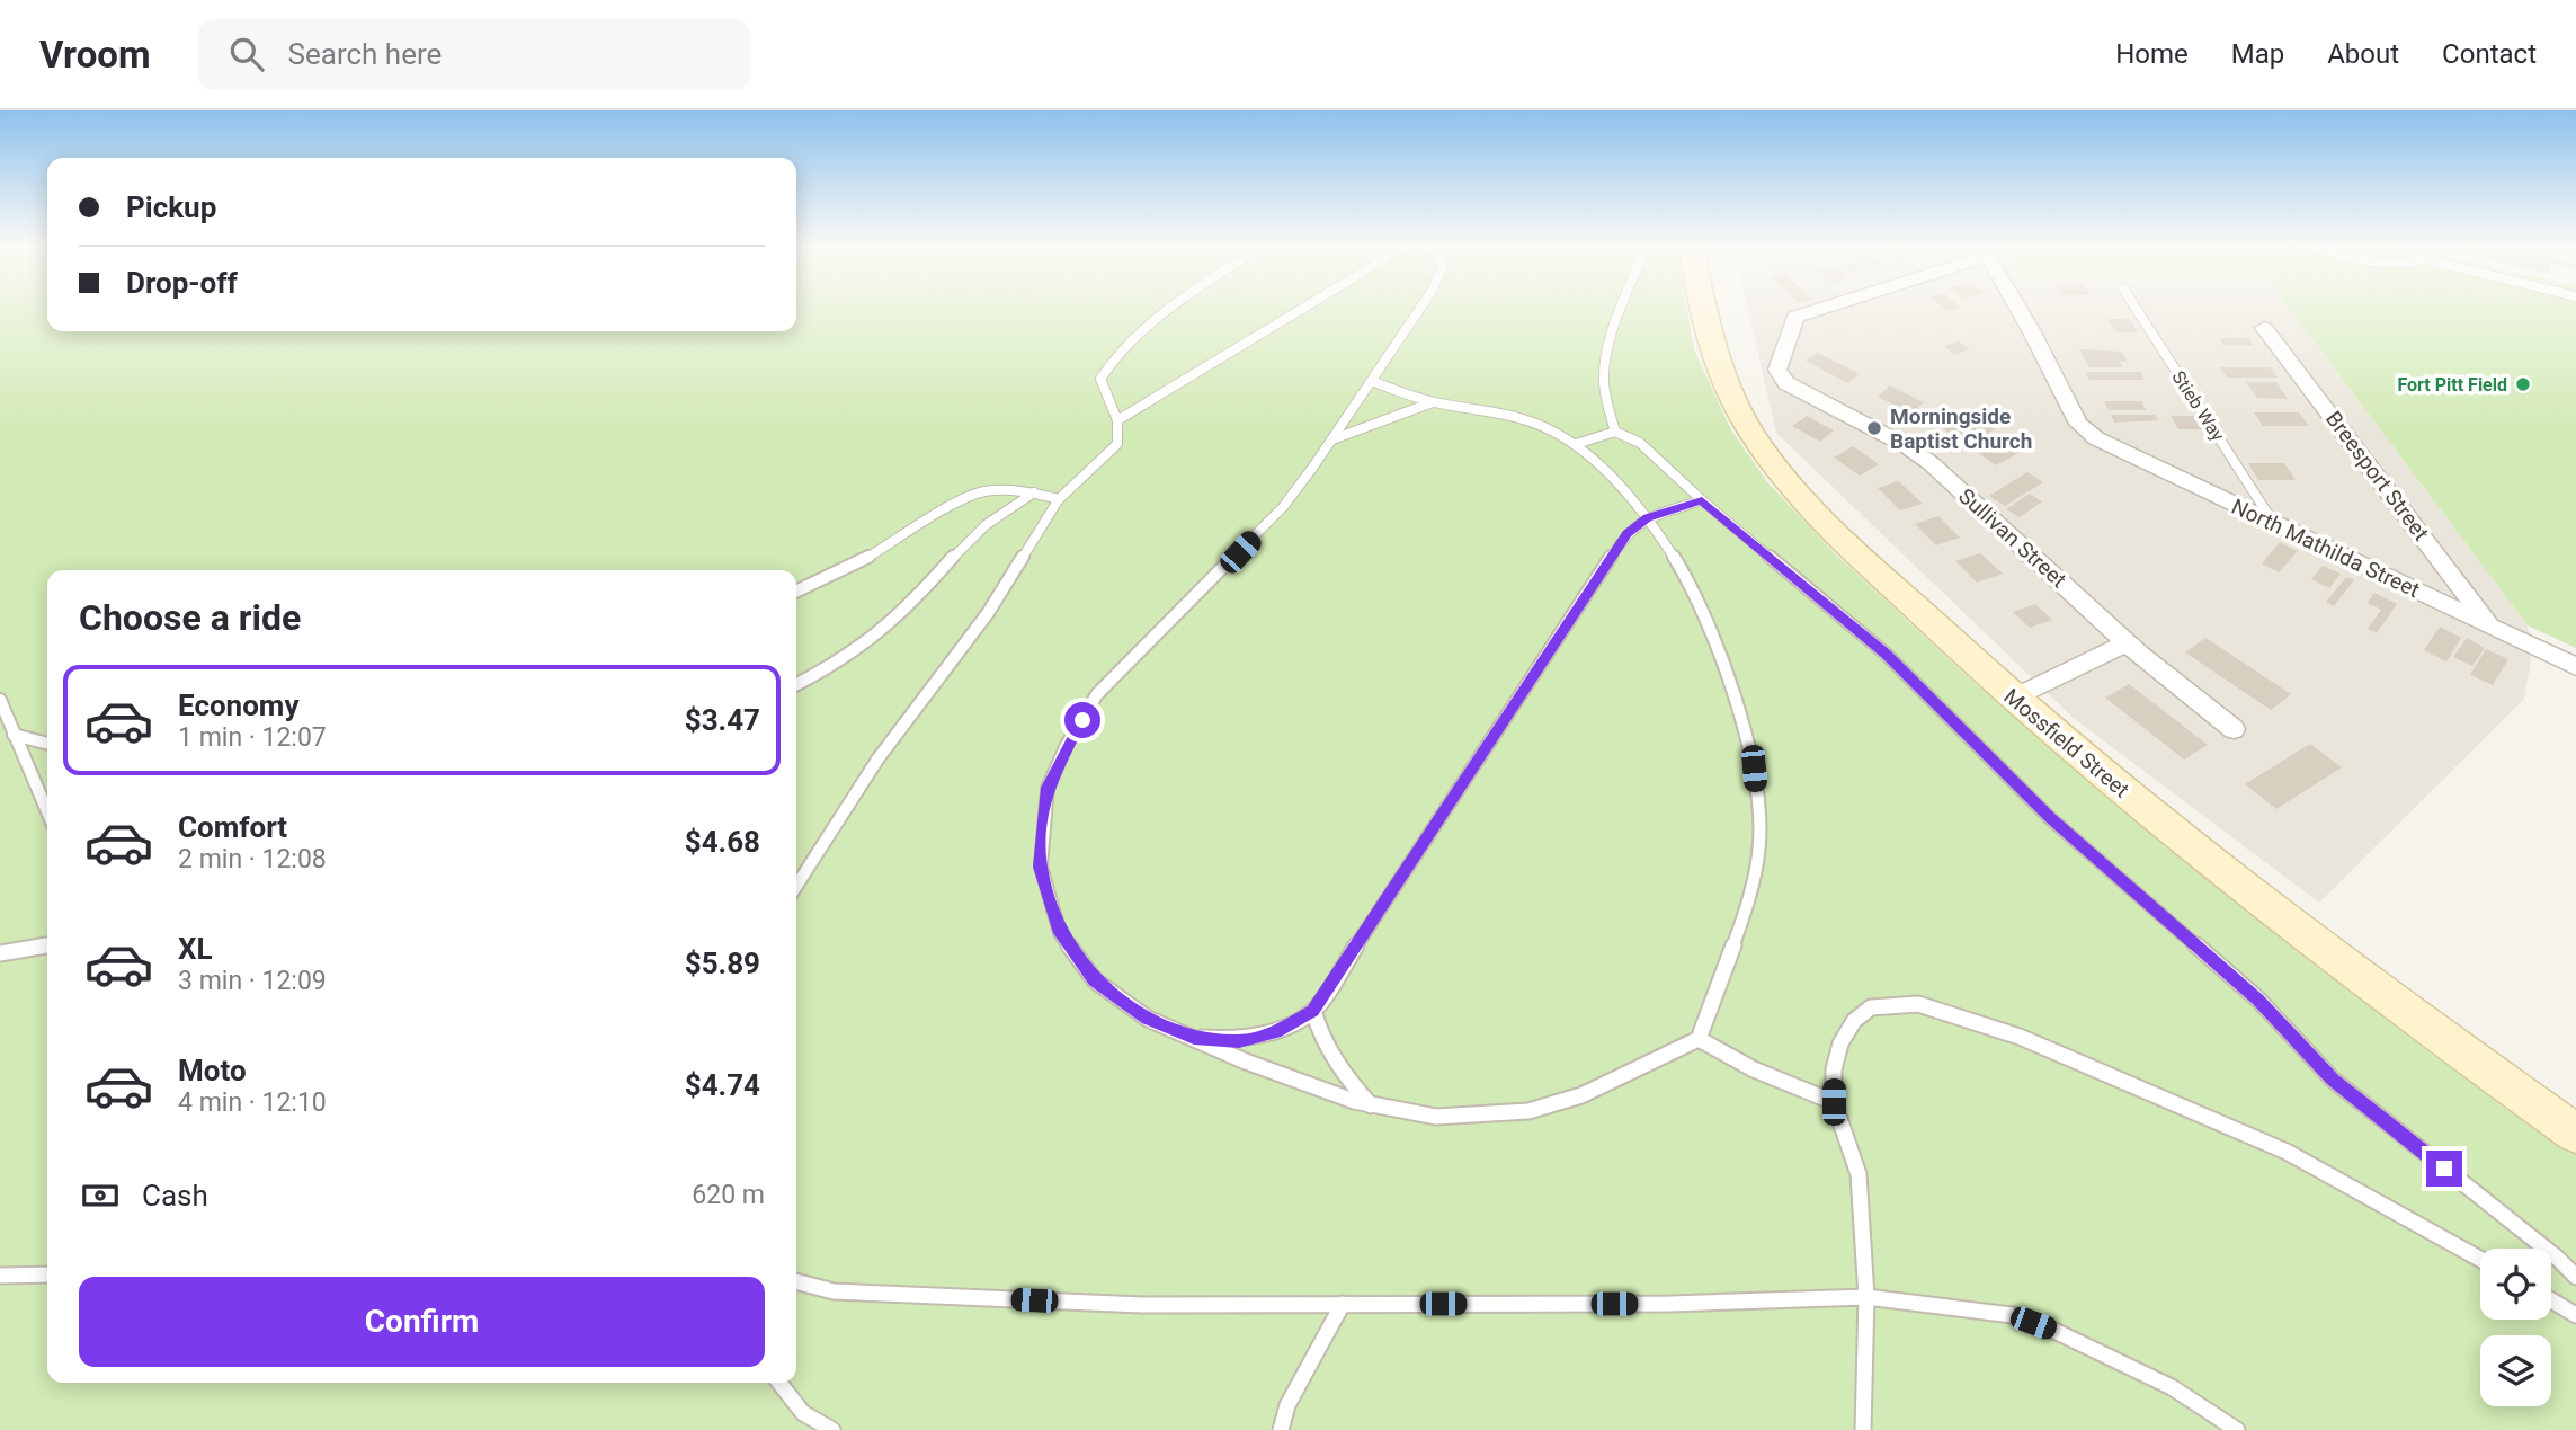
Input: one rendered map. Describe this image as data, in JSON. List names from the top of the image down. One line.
{"streets":{"street":["Breesport Street","Sullivan Street","North Mathilda Street","Mossfield Street"],"lane":["Stieb Way"]},"crossings":[["Stieb Way","North Mathilda Street"],["Breesport Street","North Mathilda Street"]],"places":["Fort Pitt Field","Morningside Baptist Church"],"page":{"header":"Vroom","search":"Search here","nav":["Home","Map","About","Contact"],"banner":["Pickup","Drop-off"],"heading":"Choose a ride","list":[{"name":"Economy","note":"1 min · 12:07","value":"$3.47"},{"name":"Comfort","note":"2 min · 12:08","value":"$4.68"},{"name":"XL","note":"3 min · 12:09","value":"$5.89"},{"name":"Moto","note":"4 min · 12:10","value":"$4.74"}],"pay":["Cash","620 m"],"buttons":"Confirm"}}
